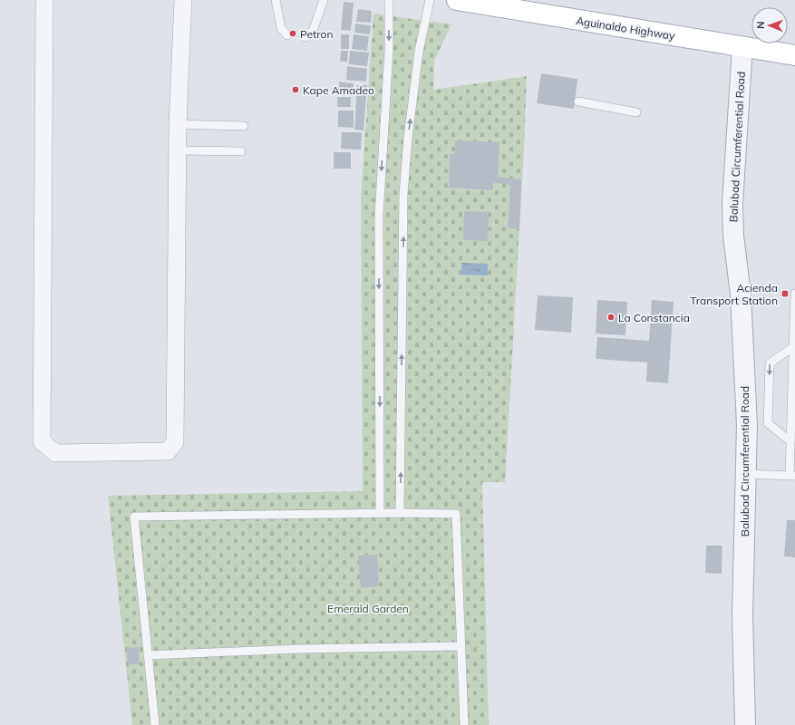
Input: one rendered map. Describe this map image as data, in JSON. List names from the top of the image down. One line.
{"streets":{"main road":["Aguinaldo Highway"],"street":["Balubad Circumferential Road"]},"crossings":[["Aguinaldo Highway","Balubad Circumferential Road"]],"parks":["Emerald Garden"],"places":{"other":["Petron","Kape Amadeo","La Constancia"],"transit":["Acienda Transport Station"]},"north":"left"}
